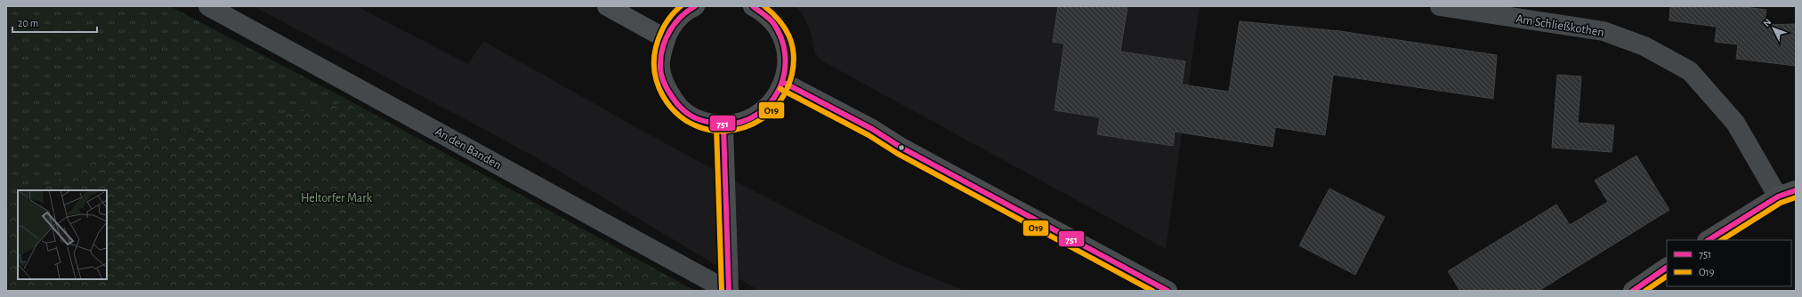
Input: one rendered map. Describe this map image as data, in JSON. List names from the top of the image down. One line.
{"streets":{"street":["Am Schließkothen","An den Banden"]},"parks":["Heltorfer Mark"],"lines":["transit line 751","transit line O19"],"legend":["751","O19"],"scale_bar":"20 m","north":"top left"}
